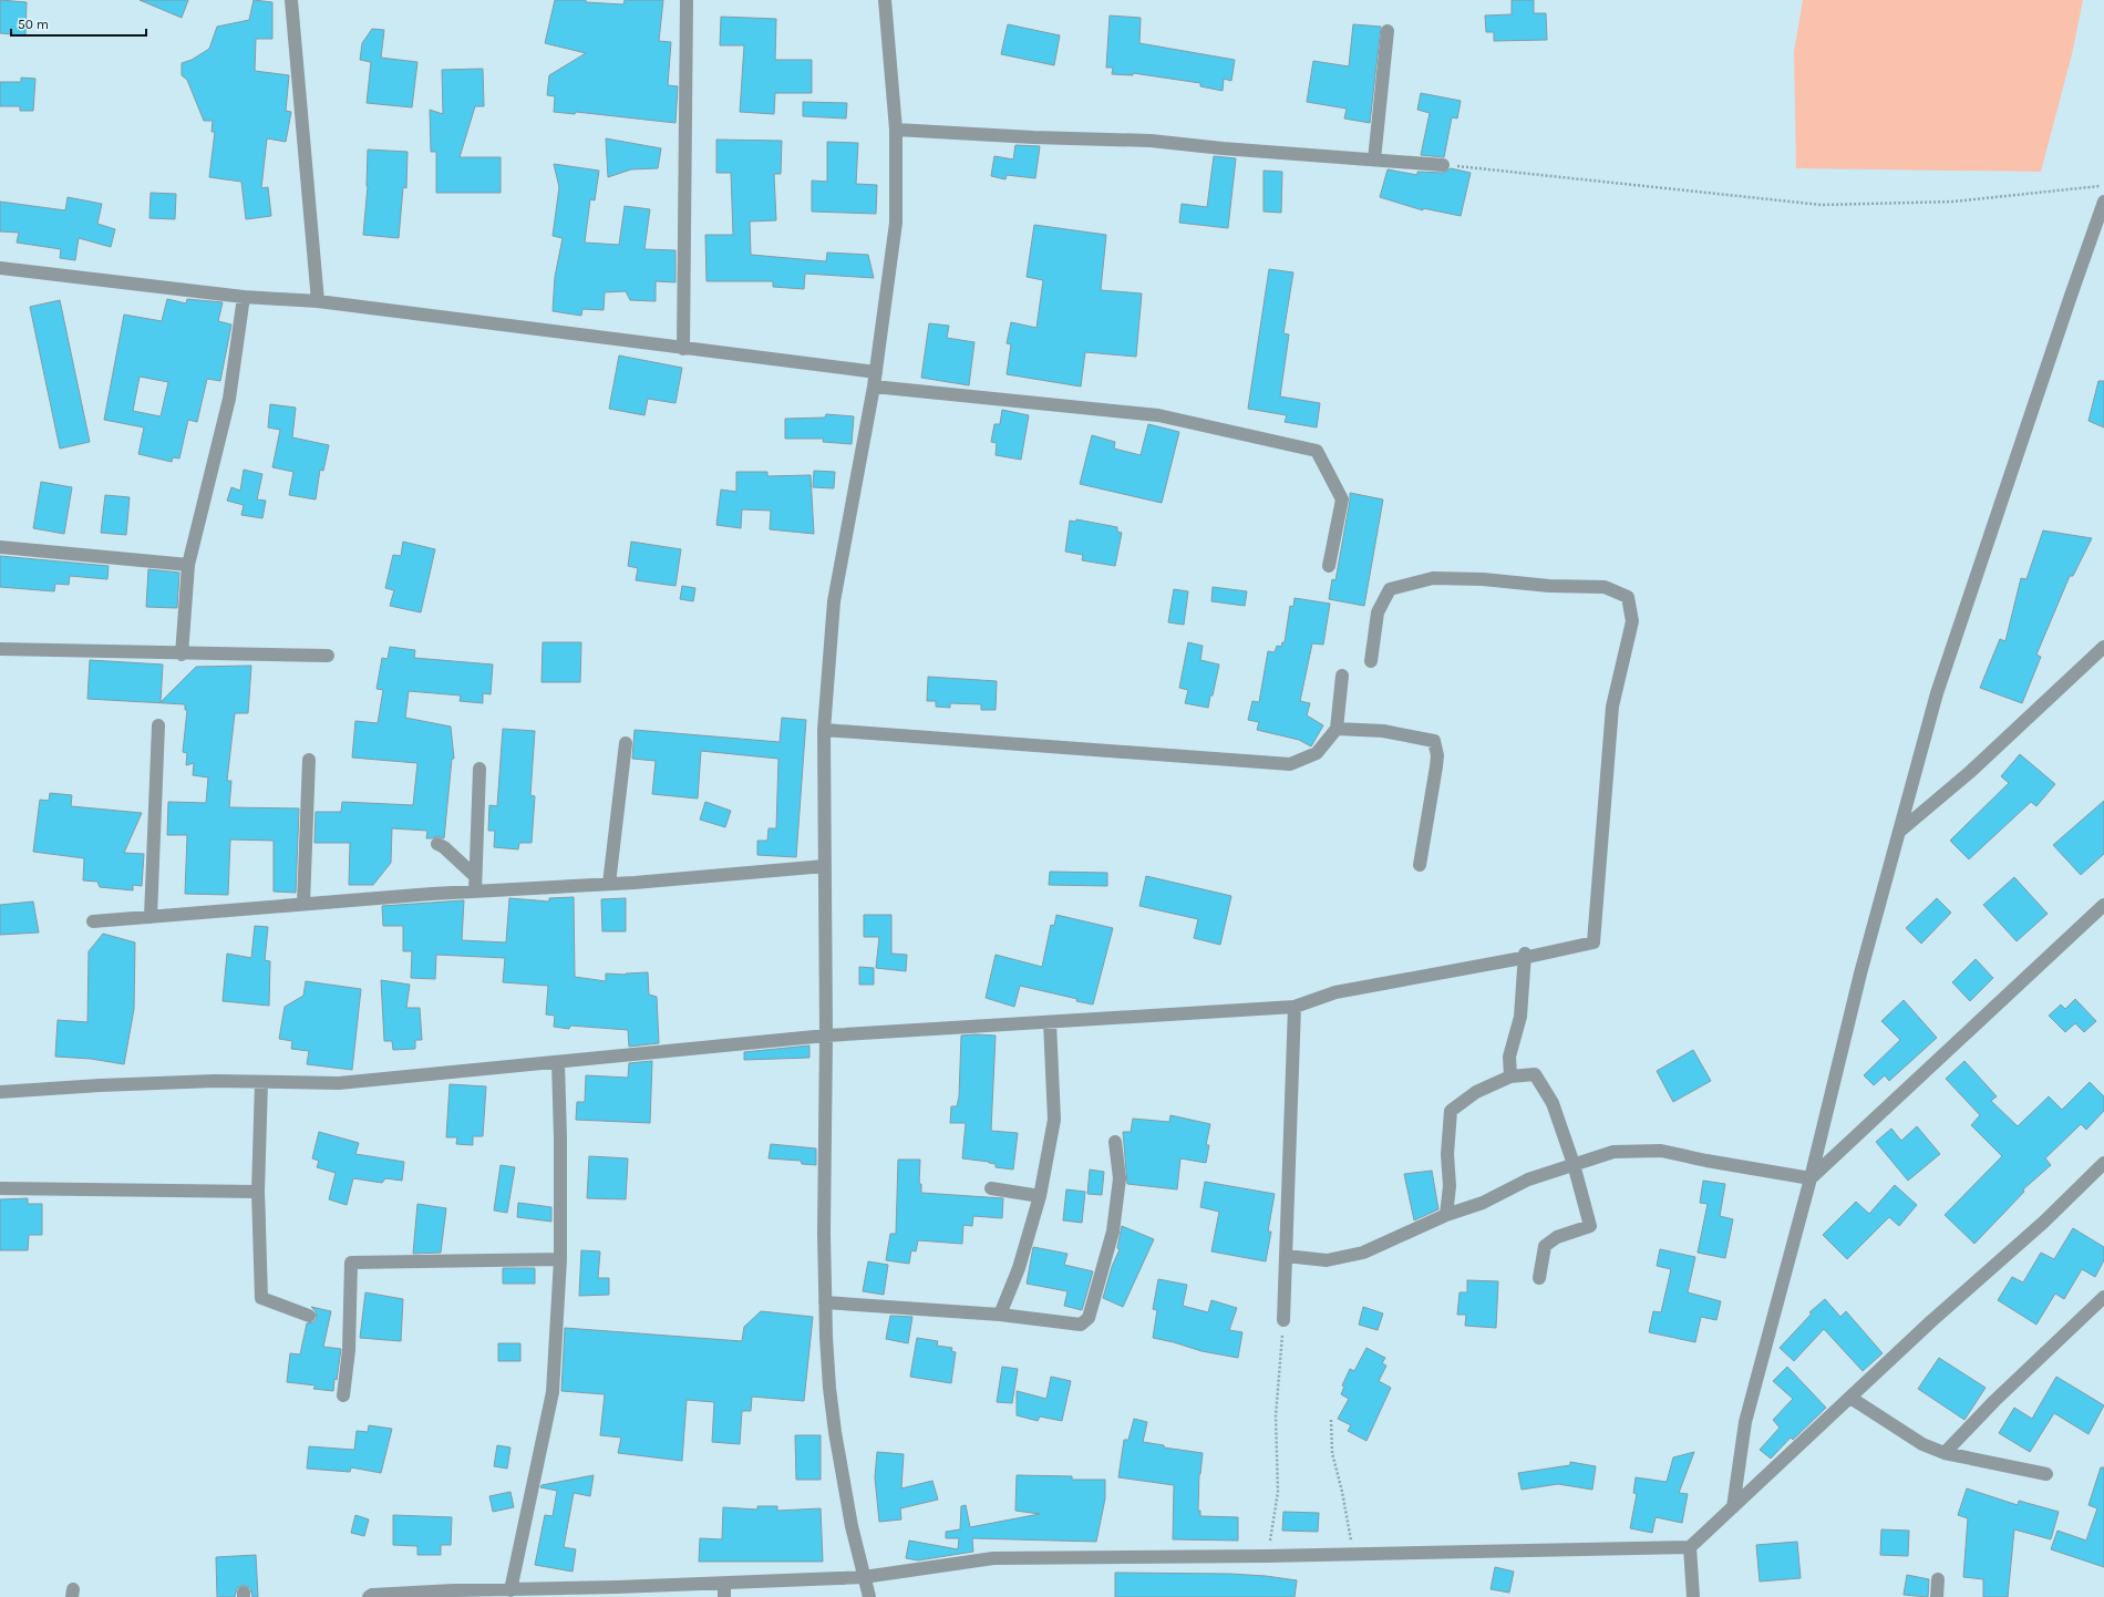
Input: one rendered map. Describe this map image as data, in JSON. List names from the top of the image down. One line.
{"scale_bar":"50 m"}
